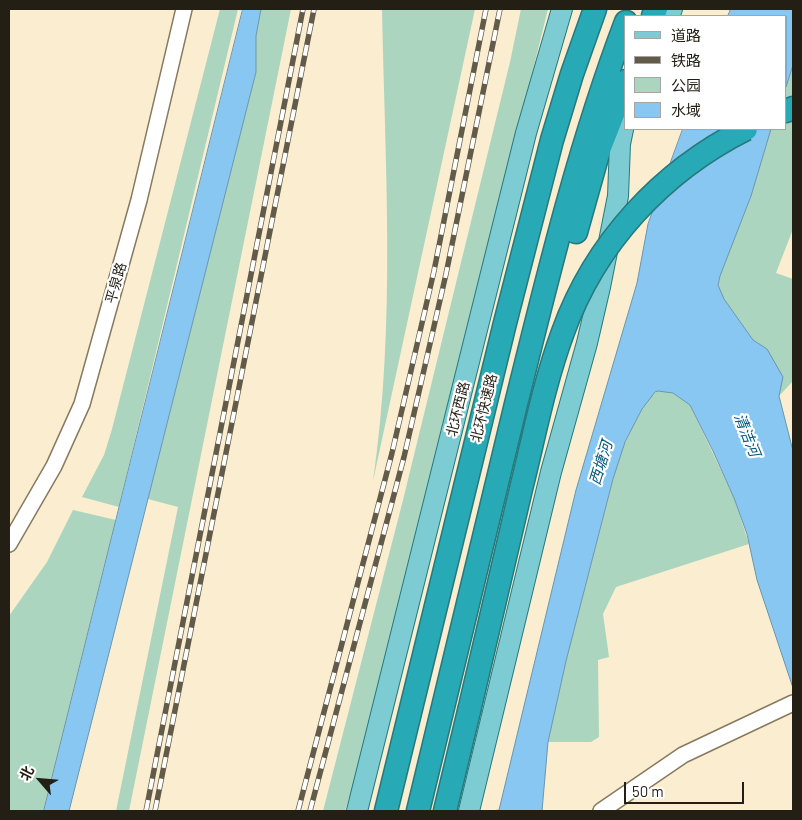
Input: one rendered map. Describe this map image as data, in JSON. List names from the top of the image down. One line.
{"streets":{"highway":["北环快速路"],"main road":["北环西路"],"street":["平泉路"]},"water":["清洁河","西塘河"],"legend":["道路","铁路","公园","水域"],"scale_bar":"50 m","north":"top left"}
